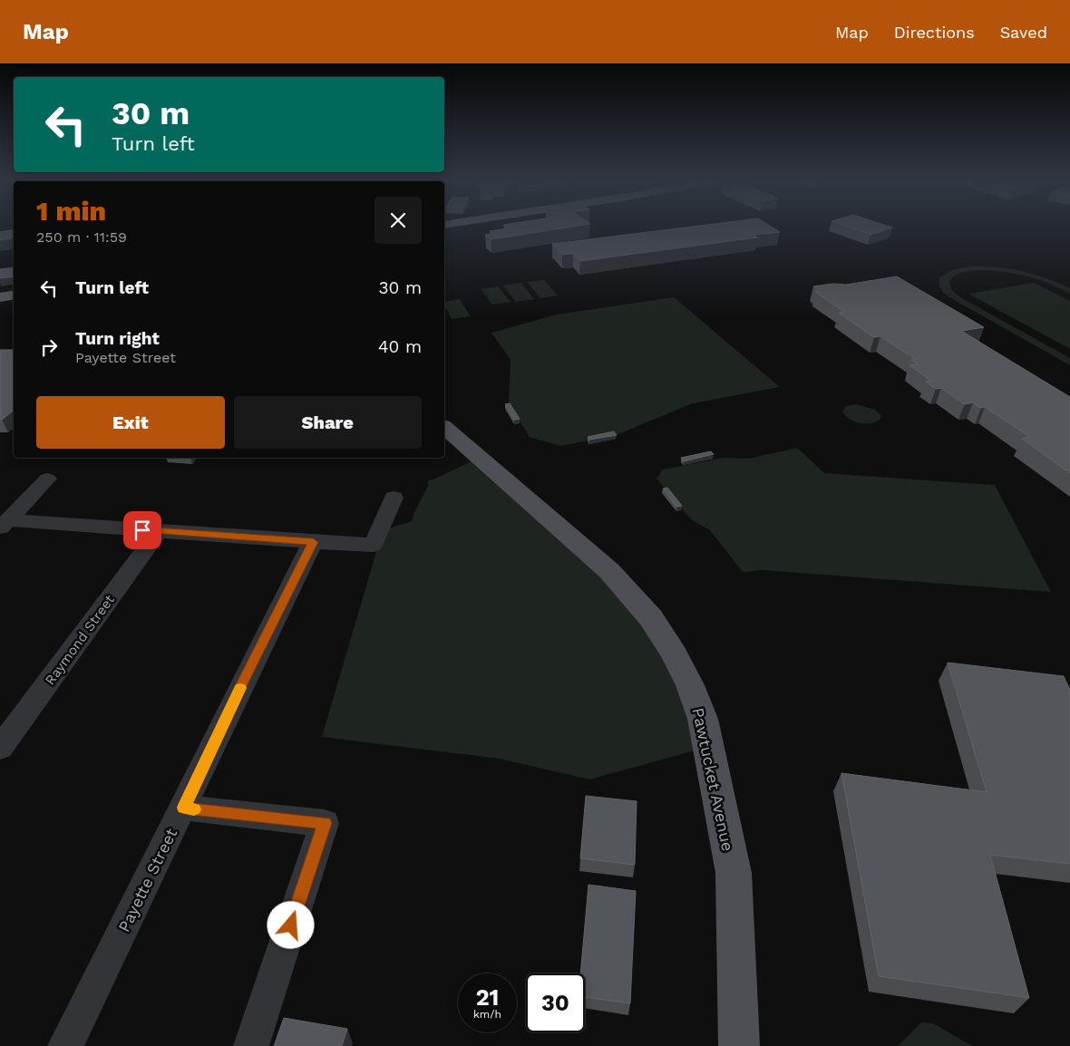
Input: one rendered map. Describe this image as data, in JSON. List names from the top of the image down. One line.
{"streets":{"main road":["Pawtucket Avenue"],"street":["Raymond Street","Payette Street"]},"page":{"header":"Map","nav":["Map","Directions","Saved"],"turn":["30 m","Turn left"],"heading":["1 min","250 m · 11:59"],"list":[{"name":"Turn left","value":"30 m"},{"name":"Turn right","note":"Payette Street","value":"40 m"}],"buttons":["Exit","Share"],"speed":"21 km/h","limit":"30"}}
